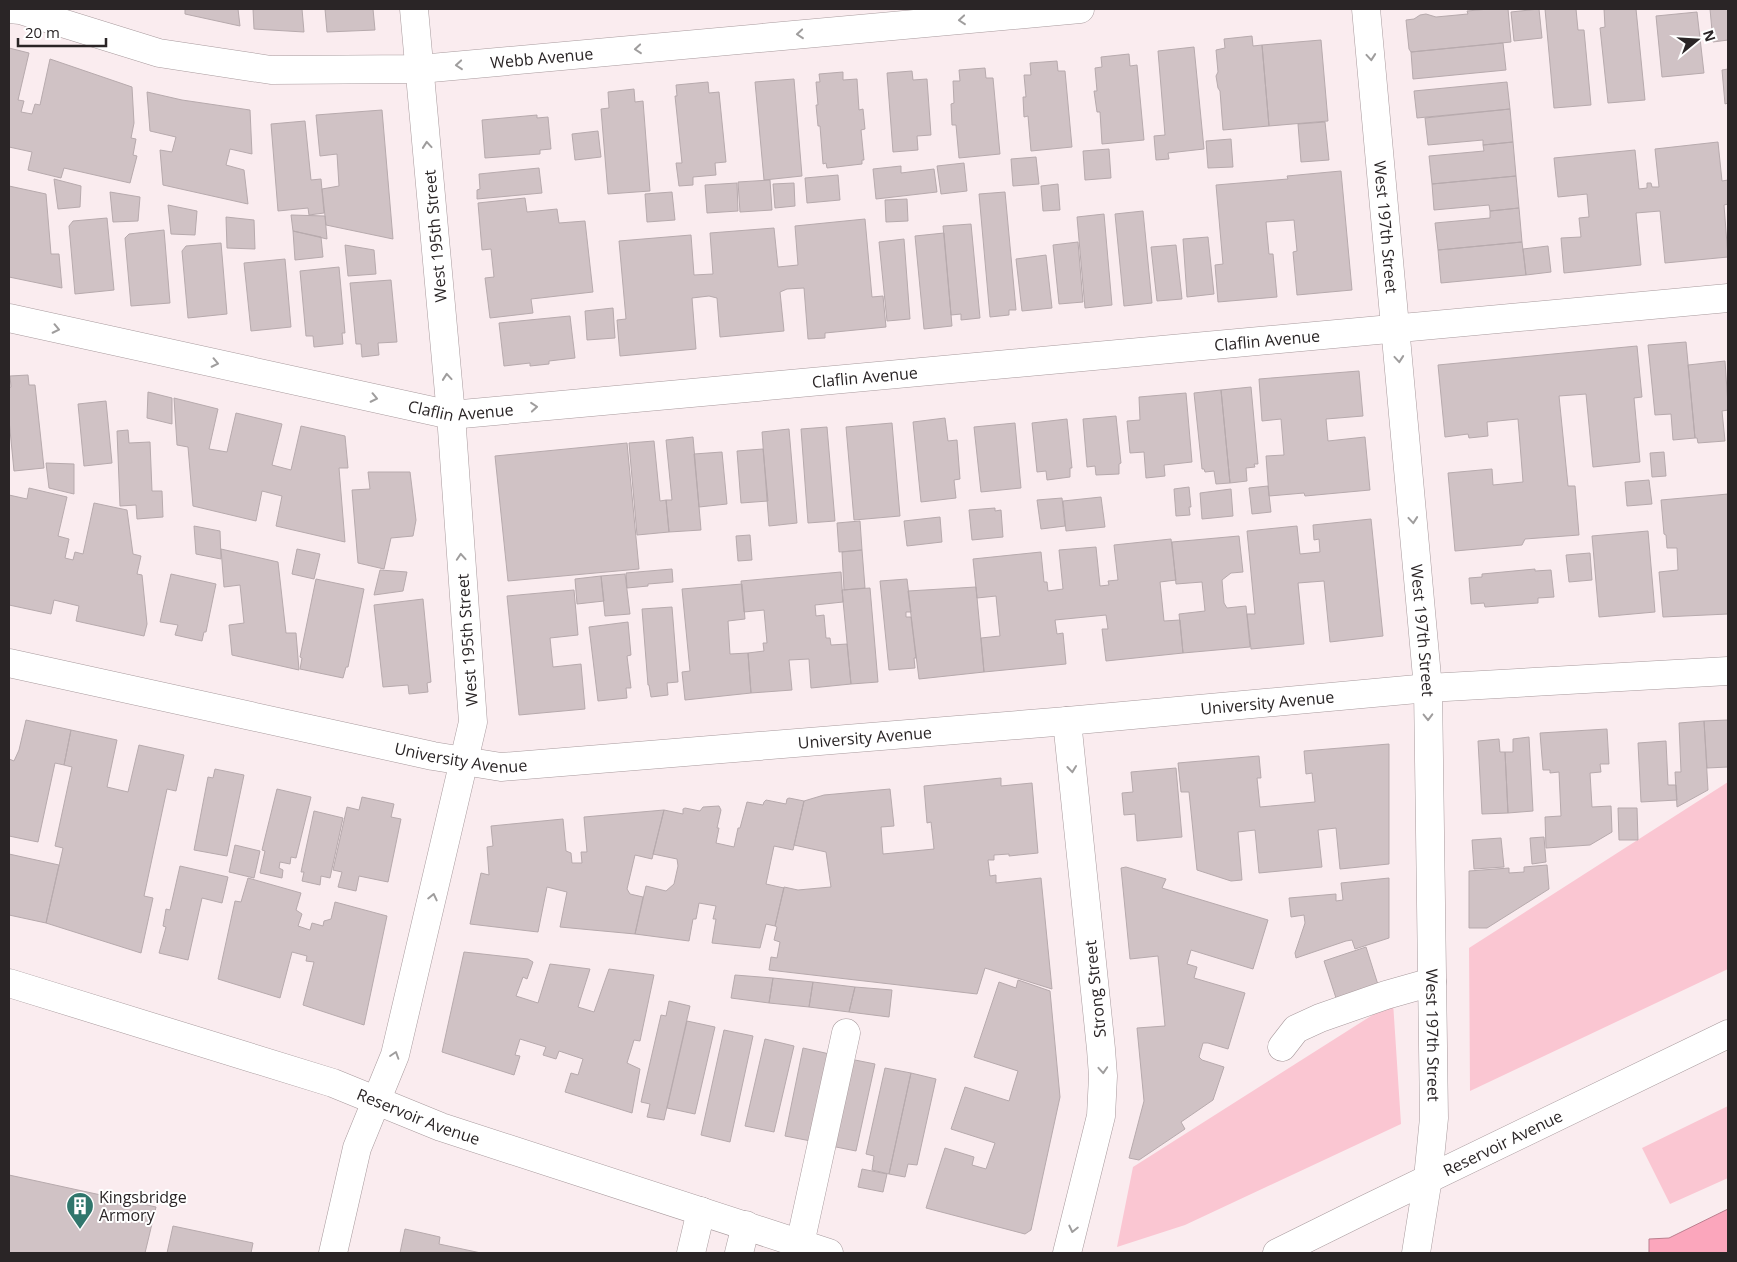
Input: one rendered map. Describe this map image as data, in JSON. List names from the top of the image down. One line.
{"streets":{"street":["Webb Avenue","West 197th Street","West 195th Street","Claflin Avenue","University Avenue","Strong Street","Reservoir Avenue"]},"crossings":[["Webb Avenue","West 195th Street"],["West 197th Street","Claflin Avenue"],["West 197th Street","University Avenue"],["West 197th Street","Reservoir Avenue"],["West 195th Street","Claflin Avenue"],["West 195th Street","University Avenue"],["West 195th Street","Reservoir Avenue"],["University Avenue","Strong Street"]],"one_way":["Webb Avenue","West 197th Street","West 195th Street","Claflin Avenue","Strong Street"],"places":{"building":["Kingsbridge Armory"]},"scale_bar":"20 m","north":"right"}
